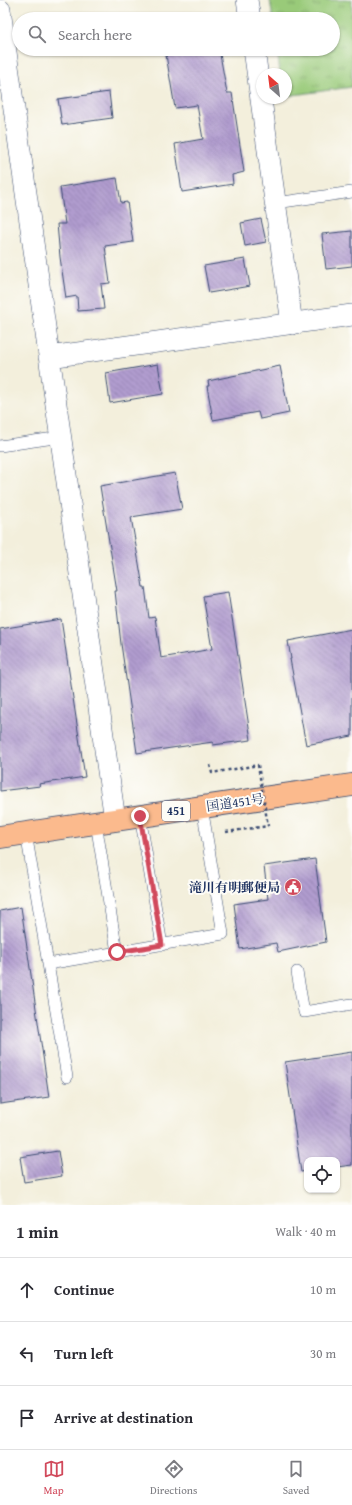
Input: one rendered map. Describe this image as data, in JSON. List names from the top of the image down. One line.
{"streets":{"highway":["国道451号","451"]},"places":{"public building":["滝川有明郵便局"]},"north":"top left","page":{"search":"Search here","heading":["1 min","Walk · 40 m"],"list":[["Continue","10 m"],["Turn left","30 m"],"Arrive at destination"],"nav":["Map","Directions","Saved"]}}
